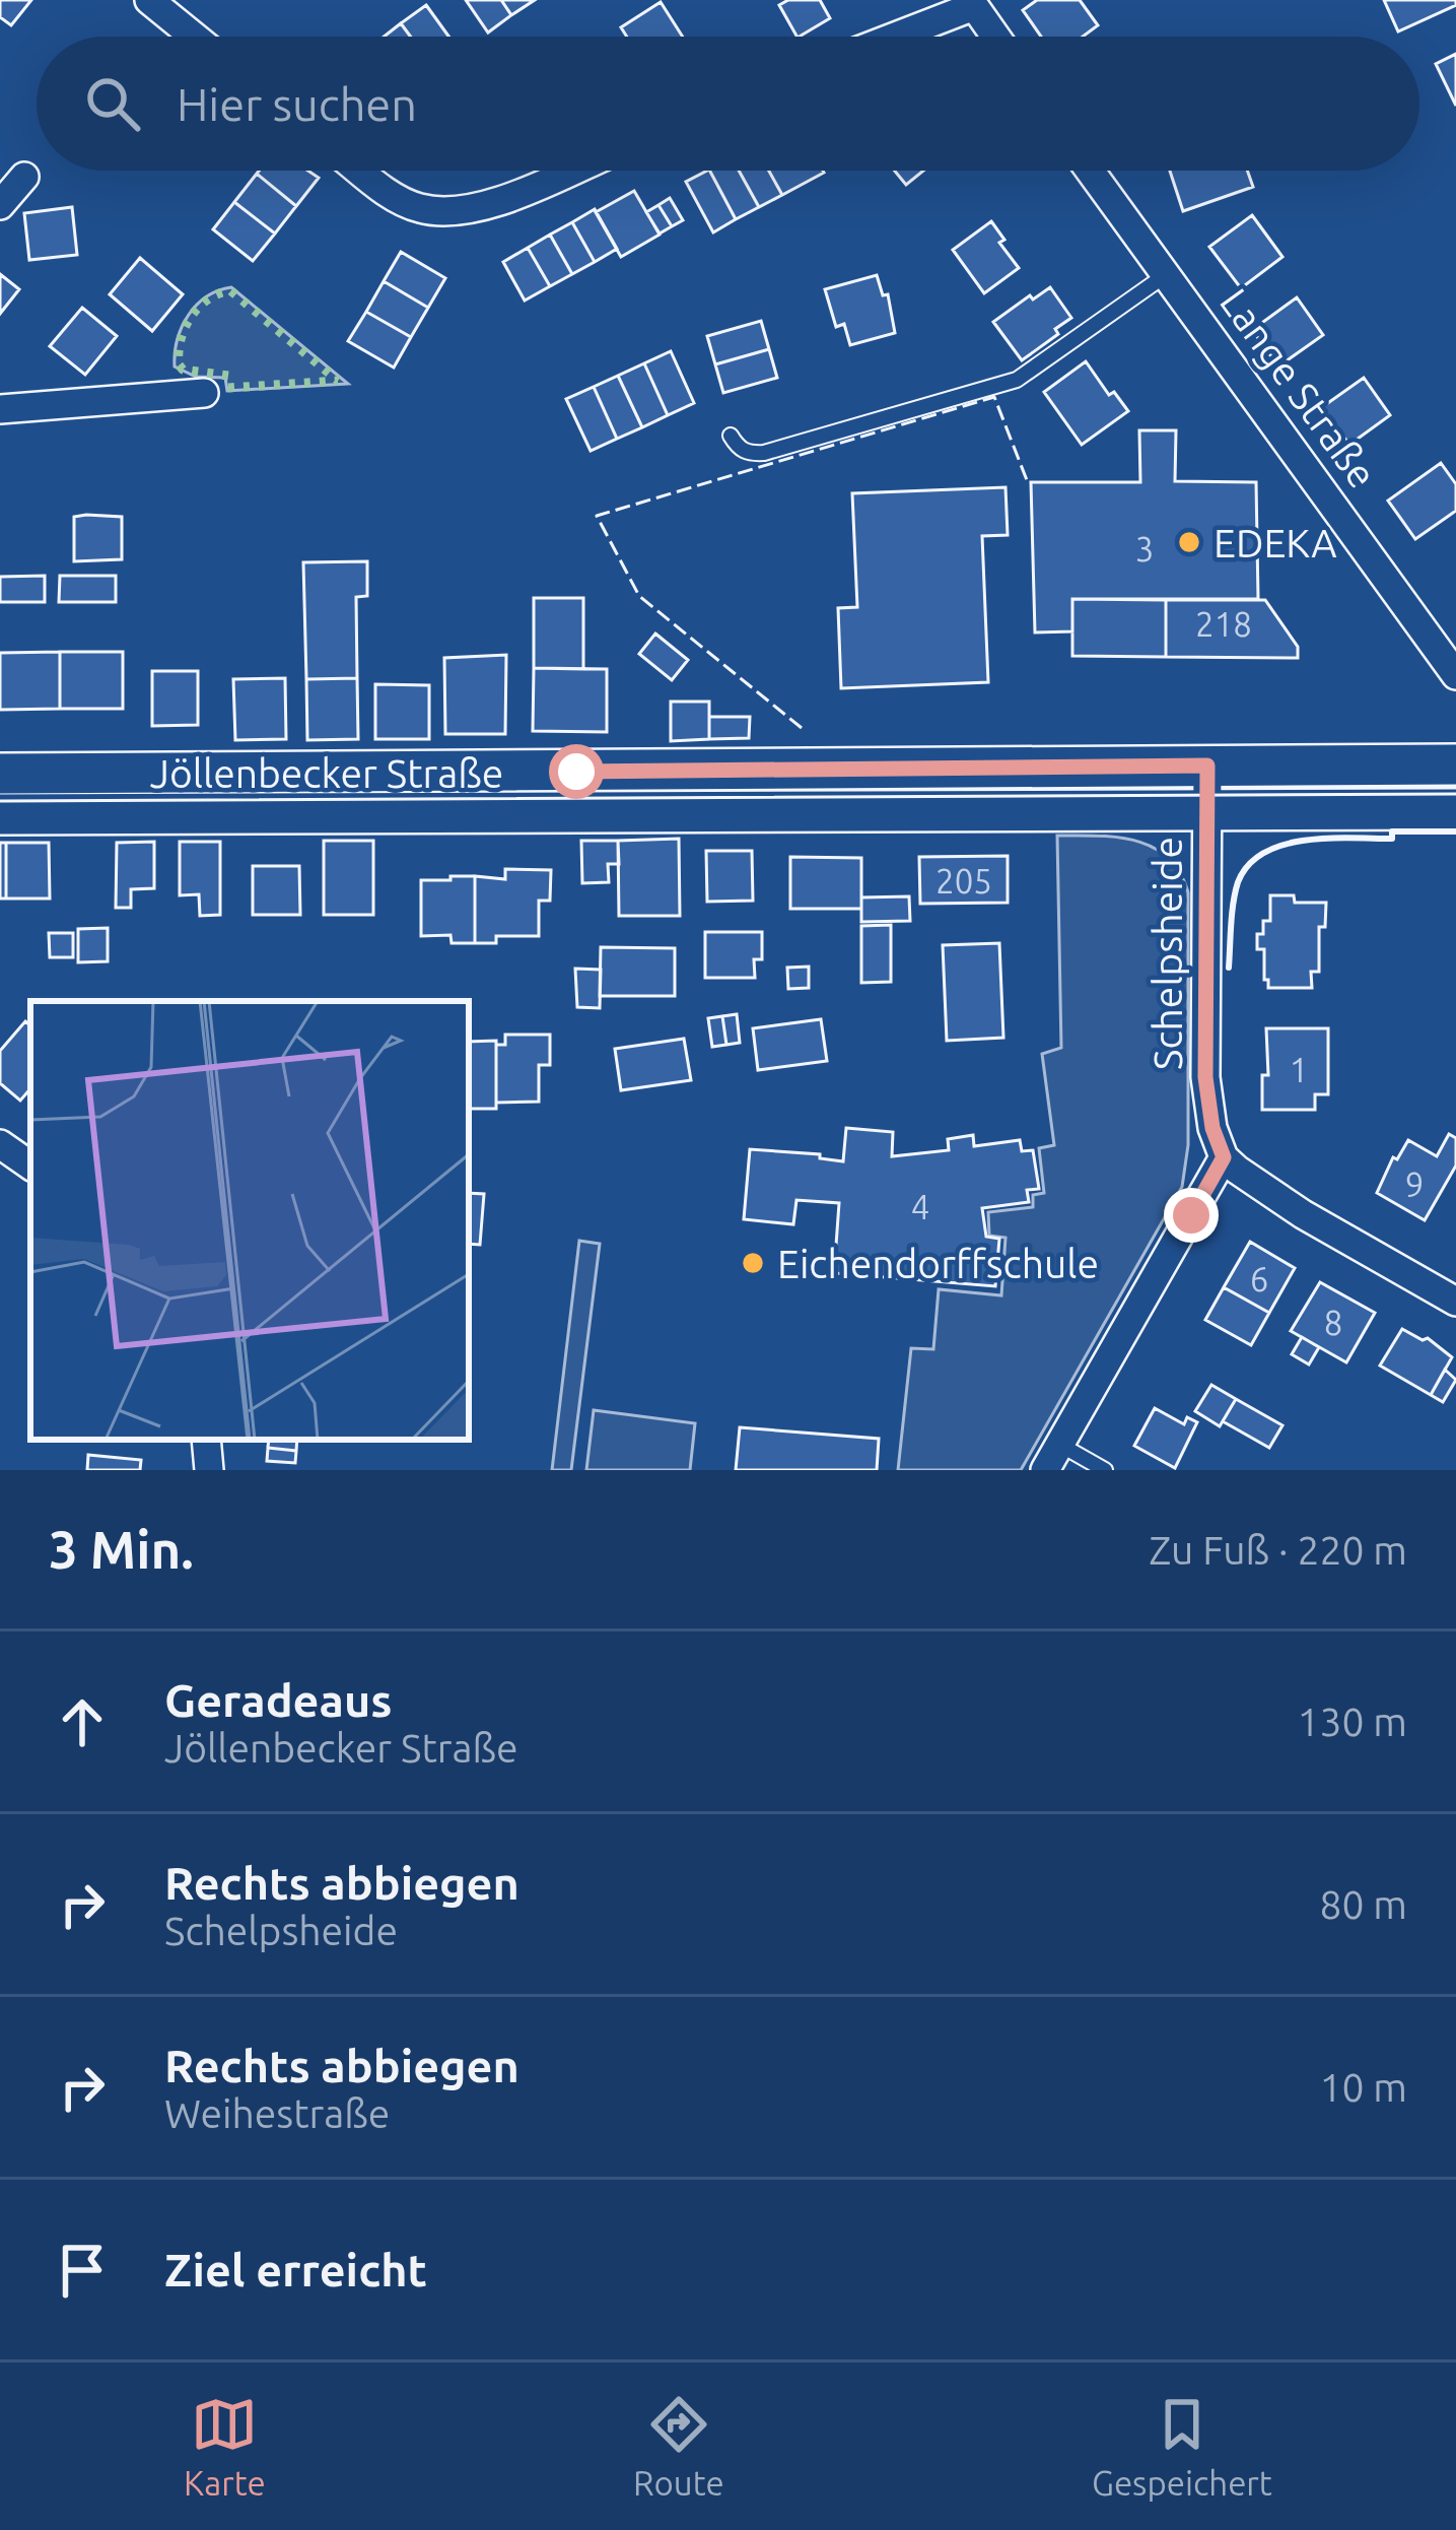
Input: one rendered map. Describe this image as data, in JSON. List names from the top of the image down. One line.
{"streets":{"main road":["Jöllenbecker Straße"],"street":["Lange Straße","Schelpsheide"]},"crossings":[["Jöllenbecker Straße","Schelpsheide"]],"places":["EDEKA","Eichendorffschule"],"house_numbers":["3","218","205","1","9","4","6","8"],"page":{"search":"Hier suchen","heading":["3 Min.","Zu Fuß · 220 m"],"list":[["Geradeaus","Jöllenbecker Straße","130 m"],["Rechts abbiegen","Schelpsheide","80 m"],["Rechts abbiegen","Weihestraße","10 m"],"Ziel erreicht"],"nav":["Karte","Route","Gespeichert"]}}
